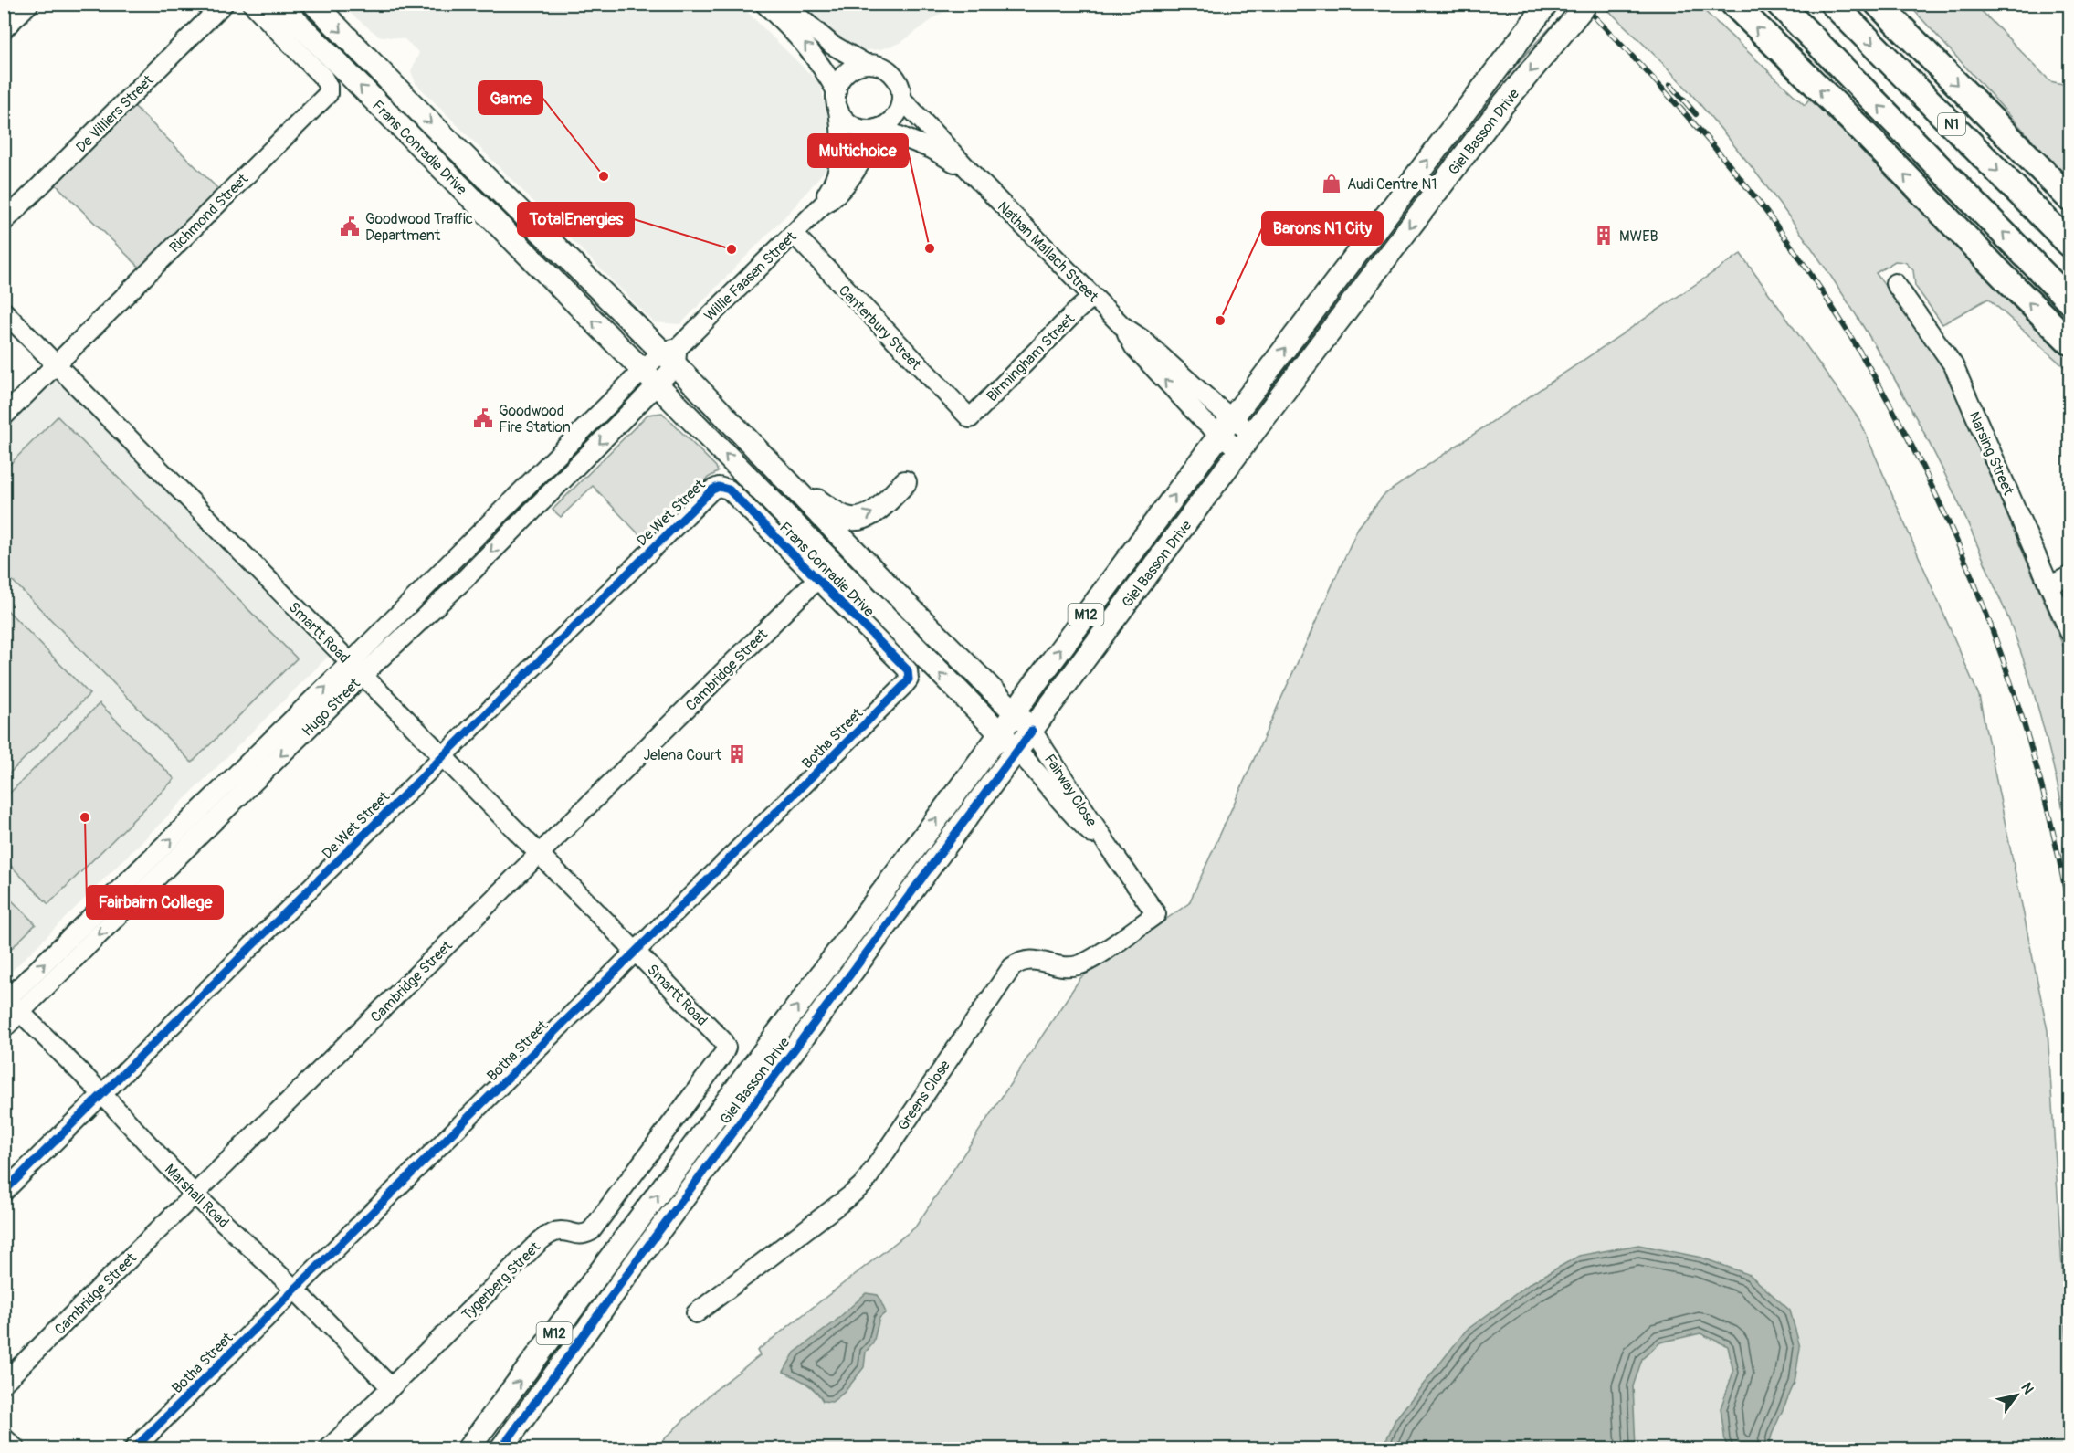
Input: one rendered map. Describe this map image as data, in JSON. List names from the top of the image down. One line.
{"streets":{"highway":["N1"],"main road":["Giel Basson Drive","Frans Conradie Drive","M12"],"street":["De Villiers Street","Richmond Street","Nathan Mallach Street","Willie Faasen Street","Canterbury Street","Birmingham Street","Narsing Street","De Wet Street","Smartt Road","Cambridge Street","Hugo Street","Botha Street","Fairway Close","Greens Close","Marshall Road","Tygerberg Street"]},"crossings":[["Giel Basson Drive","Frans Conradie Drive"],["Giel Basson Drive","Nathan Mallach Street"],["Giel Basson Drive","Fairway Close"],["Frans Conradie Drive","Willie Faasen Street"],["Frans Conradie Drive","De Wet Street"],["Frans Conradie Drive","Cambridge Street"],["Frans Conradie Drive","Hugo Street"],["Frans Conradie Drive","Botha Street"],["Frans Conradie Drive","Fairway Close"],["Richmond Street","Smartt Road"],["Nathan Mallach Street","Willie Faasen Street"],["Nathan Mallach Street","Birmingham Street"],["Willie Faasen Street","Canterbury Street"],["Willie Faasen Street","Hugo Street"],["Canterbury Street","Birmingham Street"],["De Wet Street","Smartt Road"],["De Wet Street","Marshall Road"],["Smartt Road","Cambridge Street"],["Smartt Road","Hugo Street"],["Smartt Road","Botha Street"],["Smartt Road","Tygerberg Street"],["Cambridge Street","Marshall Road"],["Hugo Street","Marshall Road"],["Botha Street","Marshall Road"],["Fairway Close","Greens Close"],["Marshall Road","Tygerberg Street"]],"places":{"other":["Game","Multichoice","TotalEnergies","Barons N1 City","Fairbairn College"],"shop":["Audi Centre N1"],"public building":["Goodwood Traffic Department","Goodwood Fire Station"],"building":["MWEB","Jelena Court"]},"north":"top right"}
